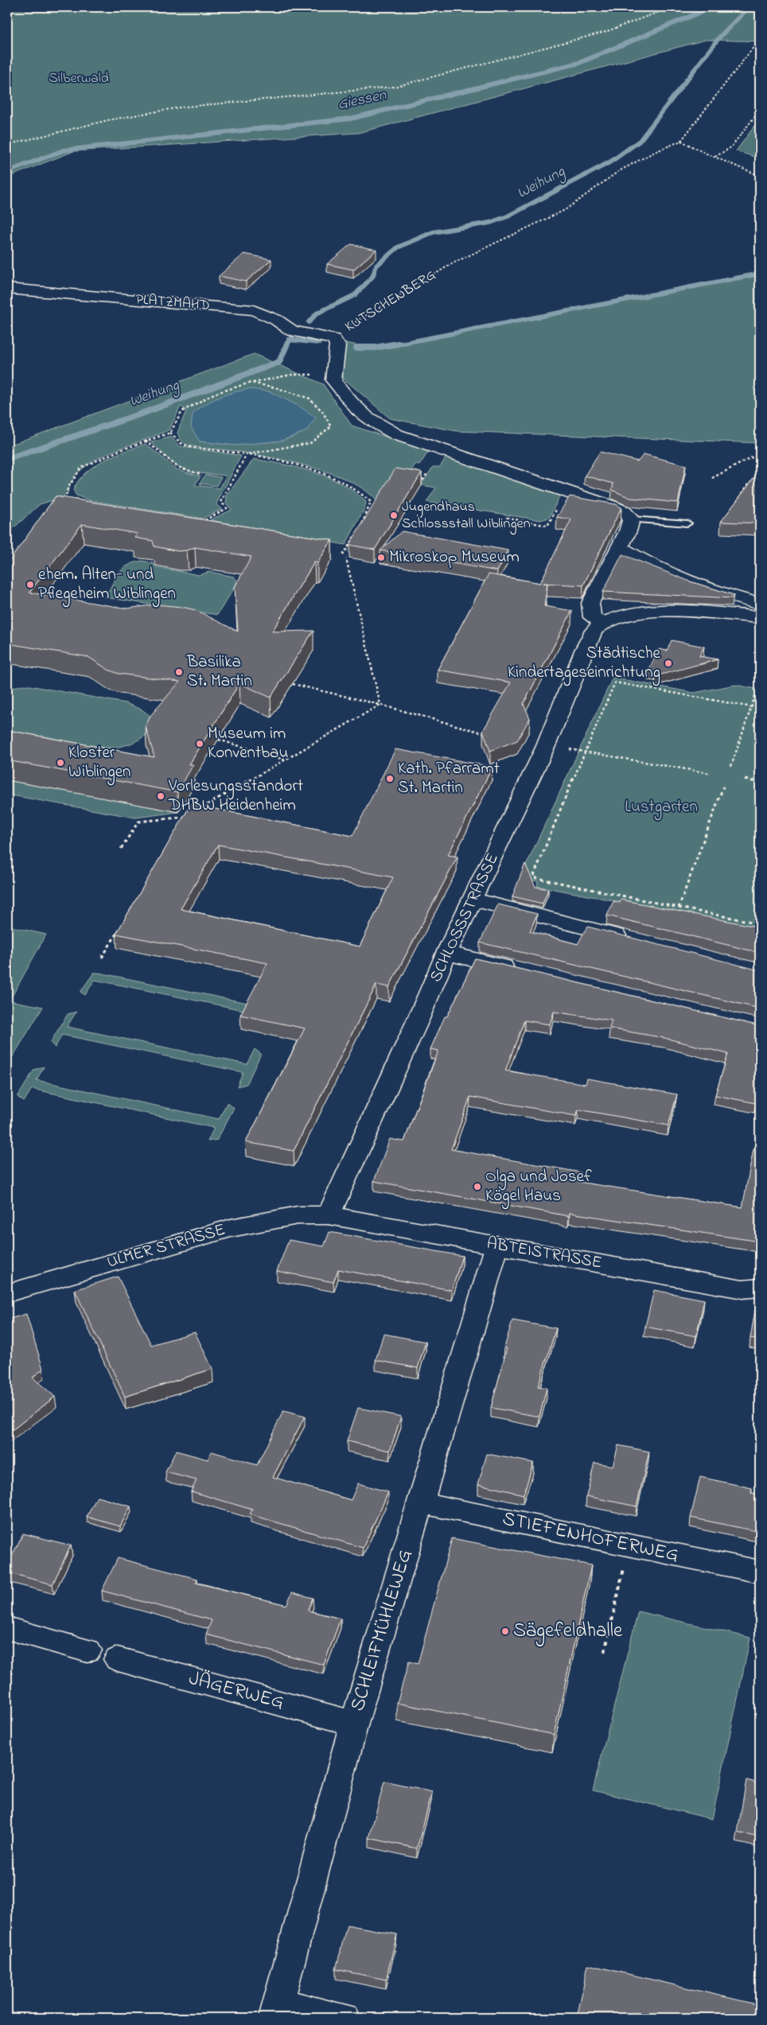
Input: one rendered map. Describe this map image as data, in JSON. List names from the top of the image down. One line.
{"streets":{"street":["KUTSCHENBERG","PLATZMAHD","SCHLOSSSTRASSE","ULMER STRASSE","ABTEISTRASSE","STIEFENHOFERWEG","SCHLEIFMÜHLEWEG","JÄGERWEG"]},"crossings":[["KUTSCHENBERG","PLATZMAHD"],["SCHLOSSSTRASSE","ULMER STRASSE"],["SCHLOSSSTRASSE","ABTEISTRASSE"],["ULMER STRASSE","ABTEISTRASSE"],["ABTEISTRASSE","SCHLEIFMÜHLEWEG"],["STIEFENHOFERWEG","SCHLEIFMÜHLEWEG"],["SCHLEIFMÜHLEWEG","JÄGERWEG"]],"water":["Giessen","Weihung"],"parks":["Silberwald","Lustgarten"],"places":["Jugendhaus Schlossstall Wiblingen","Mikroskop Museum","ehem. Alten- und Pflegeheim Wiblingen","Städtische Kindertageseinrichtung","Basilika St. Martin","Museum im Konventbau","Kloster Wiblingen","Kath. Pfarramt St. Martin","Vorlesungsstandort DHBW Heidenheim","Olga und Josef Kögel Haus","Sägefeldhalle"]}
